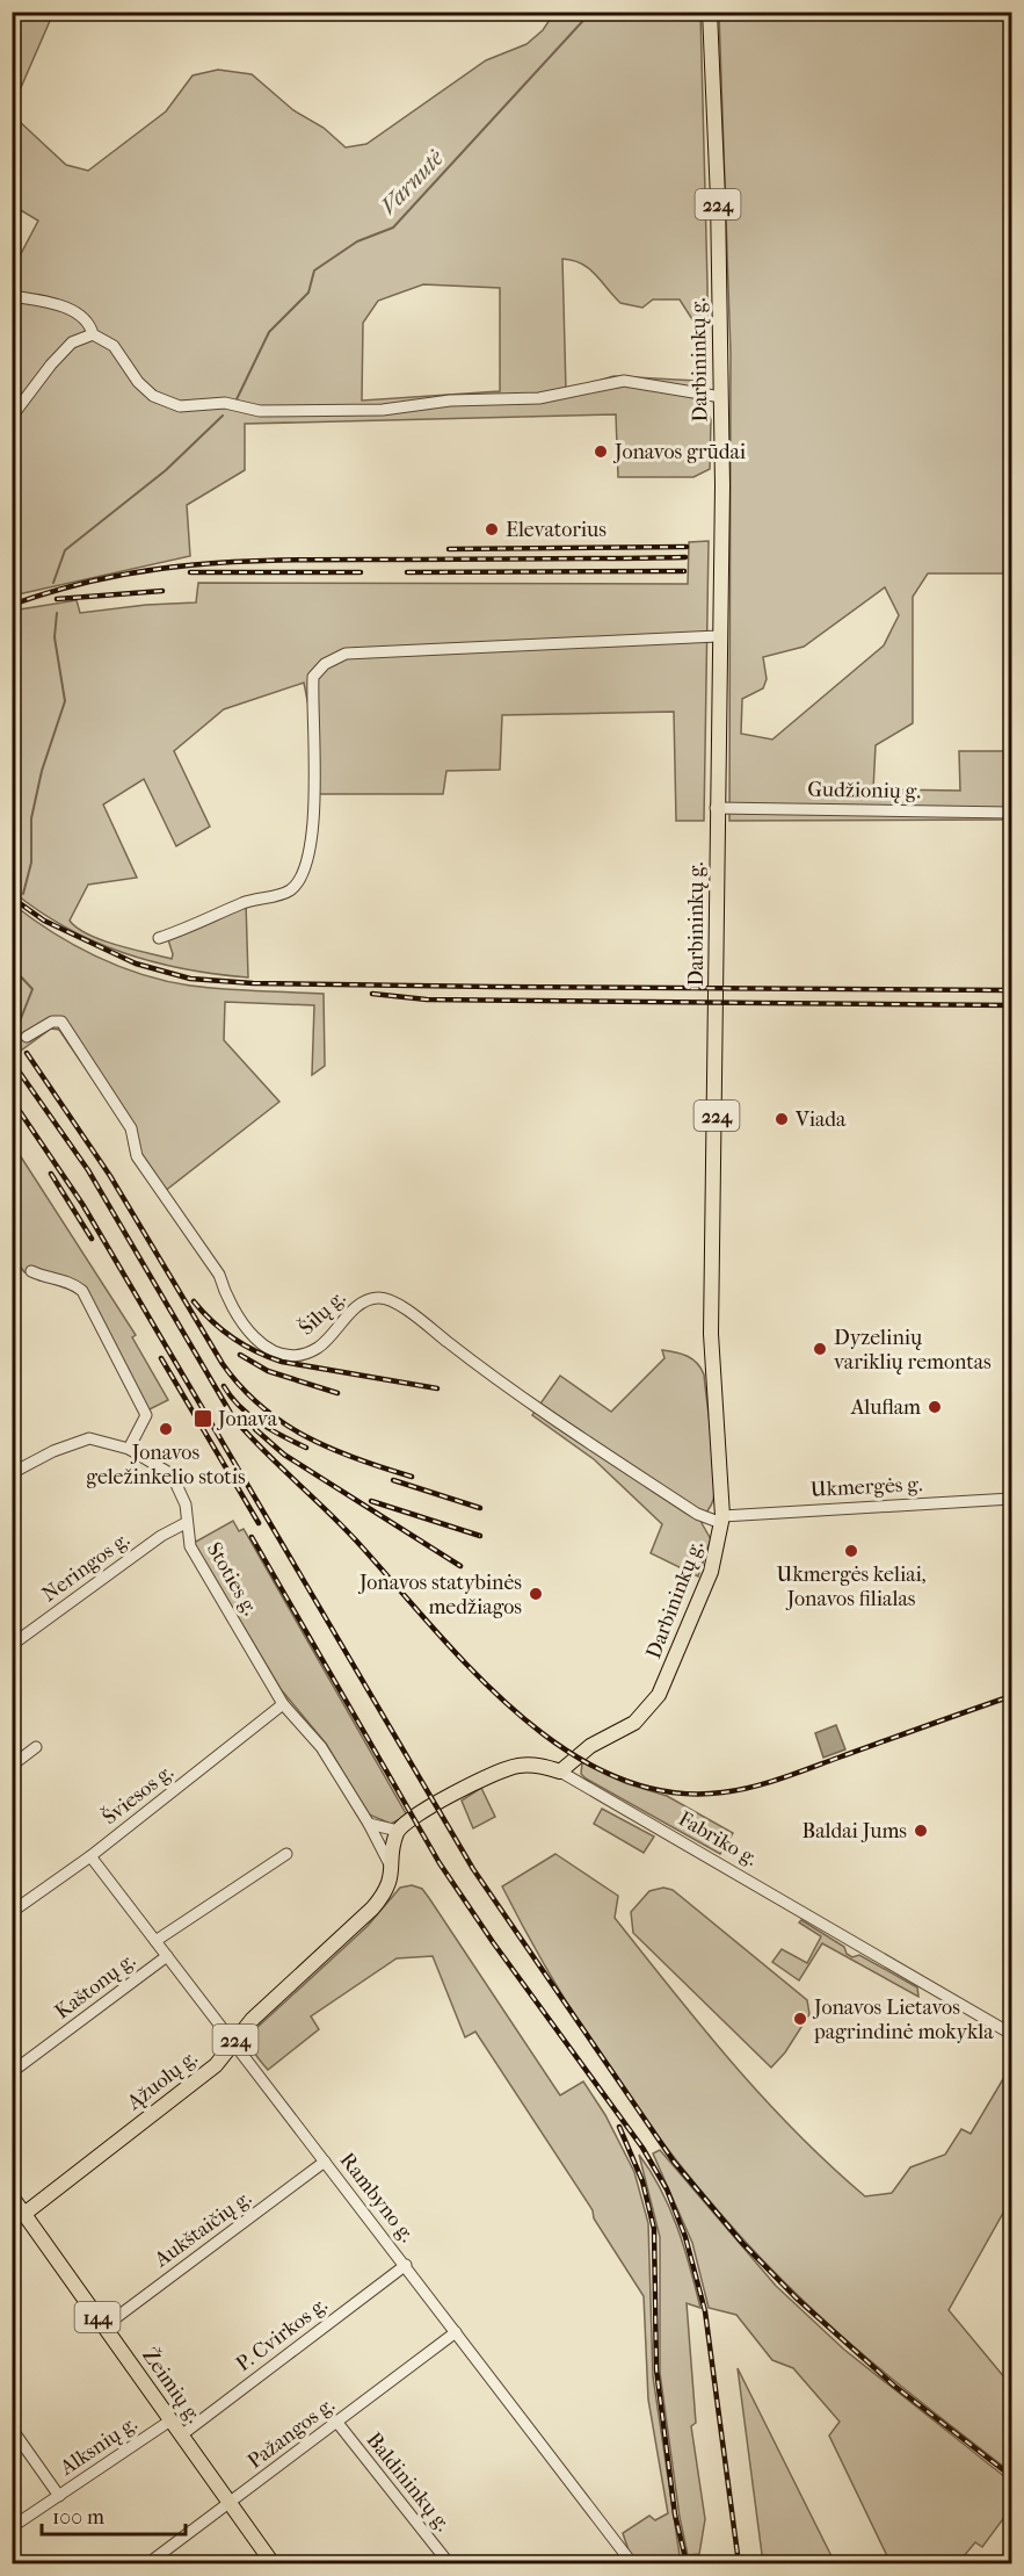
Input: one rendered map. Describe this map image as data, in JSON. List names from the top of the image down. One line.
{"streets":{"main road":["224","Darbininkų g.","Fabriko g.","Ąžuolų g.","144","Žeimių g."],"street":["Gudžionių g.","Šilų g.","Ukmergės g.","Neringos g.","Stoties g.","Šviesos g.","Kaštonų g.","Rambyno g.","Aukštaičių g.","P. Cvirkos g.","Pažangos g.","Alksnių g.","Baldininkų g."]},"crossings":[["Darbininkų g.","Gudžionių g."],["Darbininkų g.","Šilų g."],["Darbininkų g.","Ukmergės g."],["Darbininkų g.","Fabriko g."],["Šilų g.","Ukmergės g."],["Neringos g.","Stoties g."],["Stoties g.","Šviesos g."],["Stoties g.","Ąžuolų g."],["Šviesos g.","Rambyno g."],["Fabriko g.","Ąžuolų g."],["Kaštonų g.","Rambyno g."],["Ąžuolų g.","Rambyno g."],["Ąžuolų g.","Žeimių g."],["Rambyno g.","Aukštaičių g."],["Rambyno g.","P. Cvirkos g."],["Rambyno g.","Pažangos g."],["Aukštaičių g.","Žeimių g."],["P. Cvirkos g.","Žeimių g."],["Žeimių g.","Pažangos g."],["Žeimių g.","Alksnių g."],["Pažangos g.","Baldininkų g."]],"water":["Varnutė"],"places":{"other":["Jonavos grūdai","Elevatorius","Viada","Dyzelinių variklių remontas","Aluflam","Jonavos geležinkelio stotis","Ukmergės keliai, Jonavos filialas","Jonavos statybinės medžiagos","Baldai Jums","Jonavos Lietavos pagrindinė mokykla"],"transit":["Jonava"]},"scale_bar":"100 m"}
